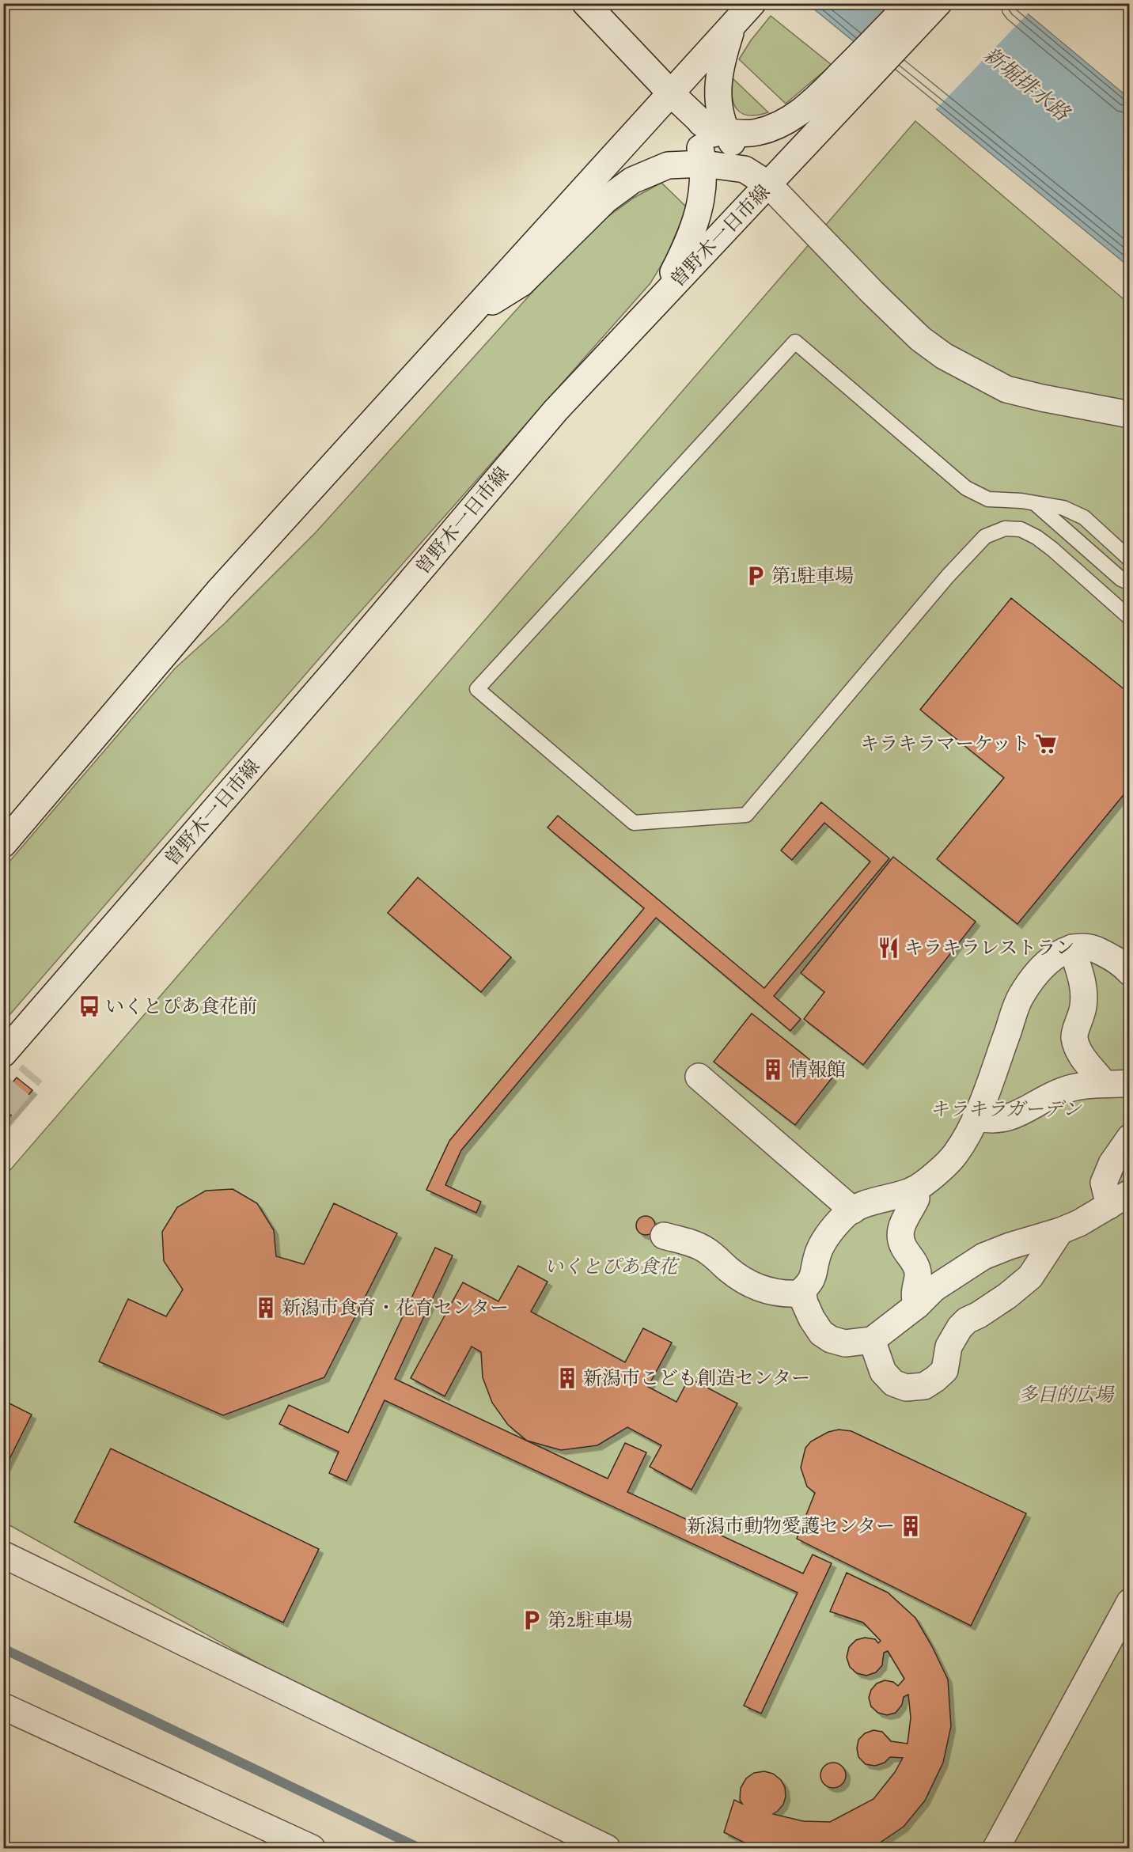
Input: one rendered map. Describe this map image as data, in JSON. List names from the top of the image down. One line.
{"streets":{"street":["曽野木一日市線"]},"water":["新堀排水路"],"parks":["キラキラガーデン","いくとぴあ食花","多目的広場"],"places":{"parking":["第1駐車場","第2駐車場"],"supermarket":["キラキラマーケット"],"restaurant":["キラキラレストラン"],"bus stop":["いくとぴあ食花前"],"building":["情報館","新潟市食育・花育センター","新潟市こども創造センター","新潟市動物愛護センター"]}}
